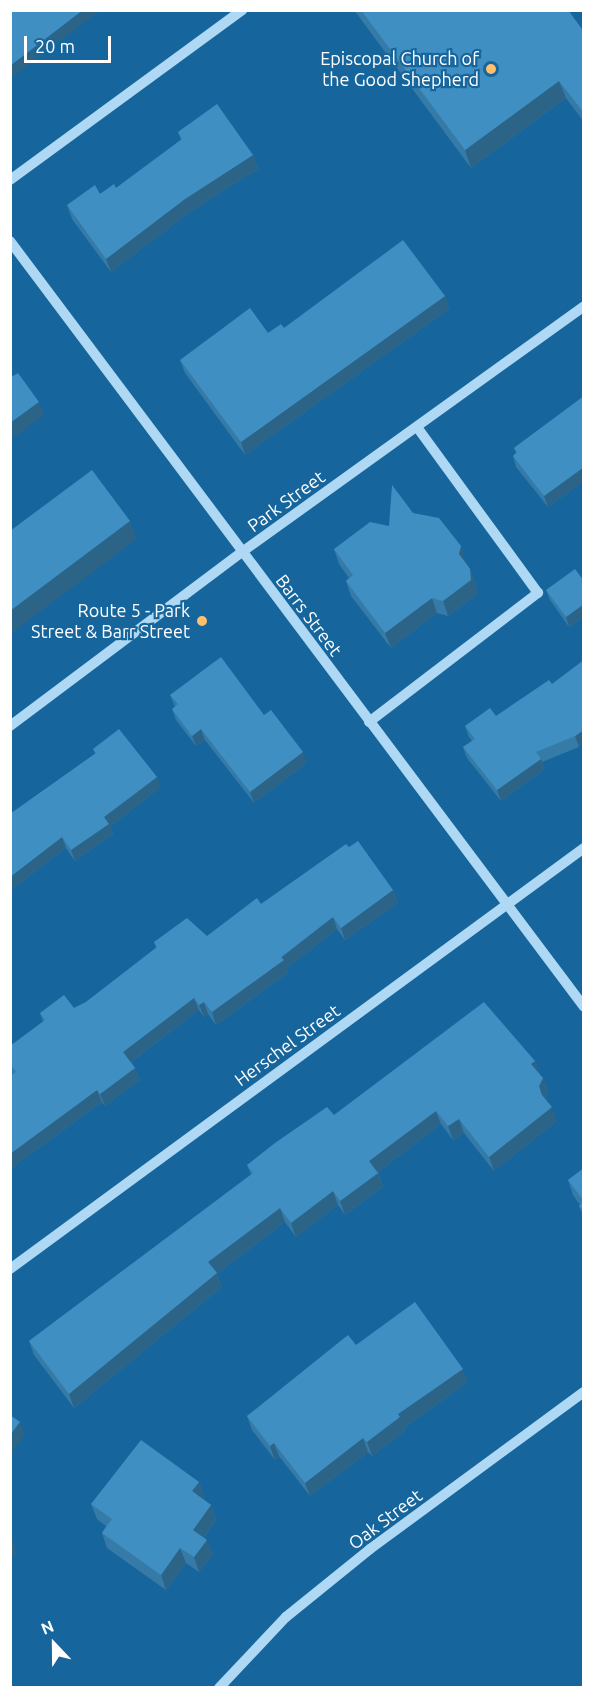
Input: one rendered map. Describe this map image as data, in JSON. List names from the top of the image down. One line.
{"streets":{"street":["Park Street","Barrs Street","Herschel Street","Oak Street"]},"crossings":[["Park Street","Barrs Street"],["Barrs Street","Herschel Street"]],"places":["Episcopal Church of the Good Shepherd","Route 5 - Park Street & Barr Street"],"scale_bar":"20 m","north":"top"}
